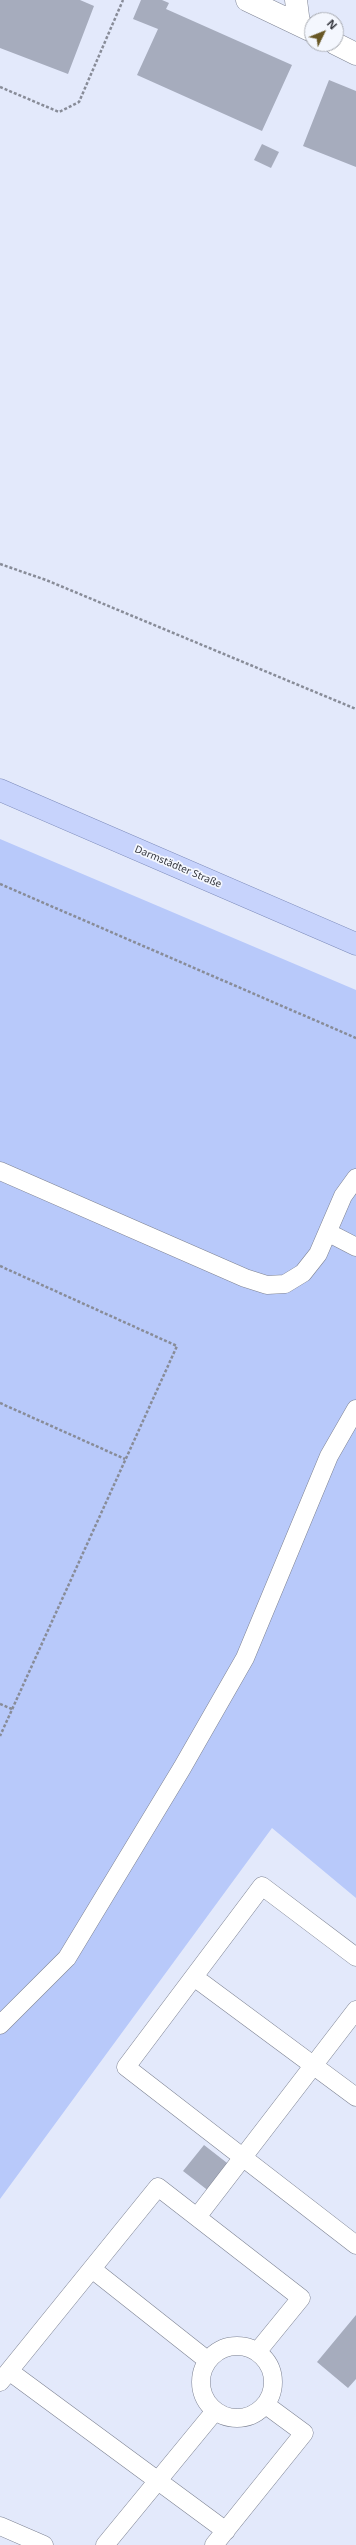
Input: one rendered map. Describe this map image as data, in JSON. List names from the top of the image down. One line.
{"streets":{"main road":["Darmstädter Straße"]},"north":"top right"}
